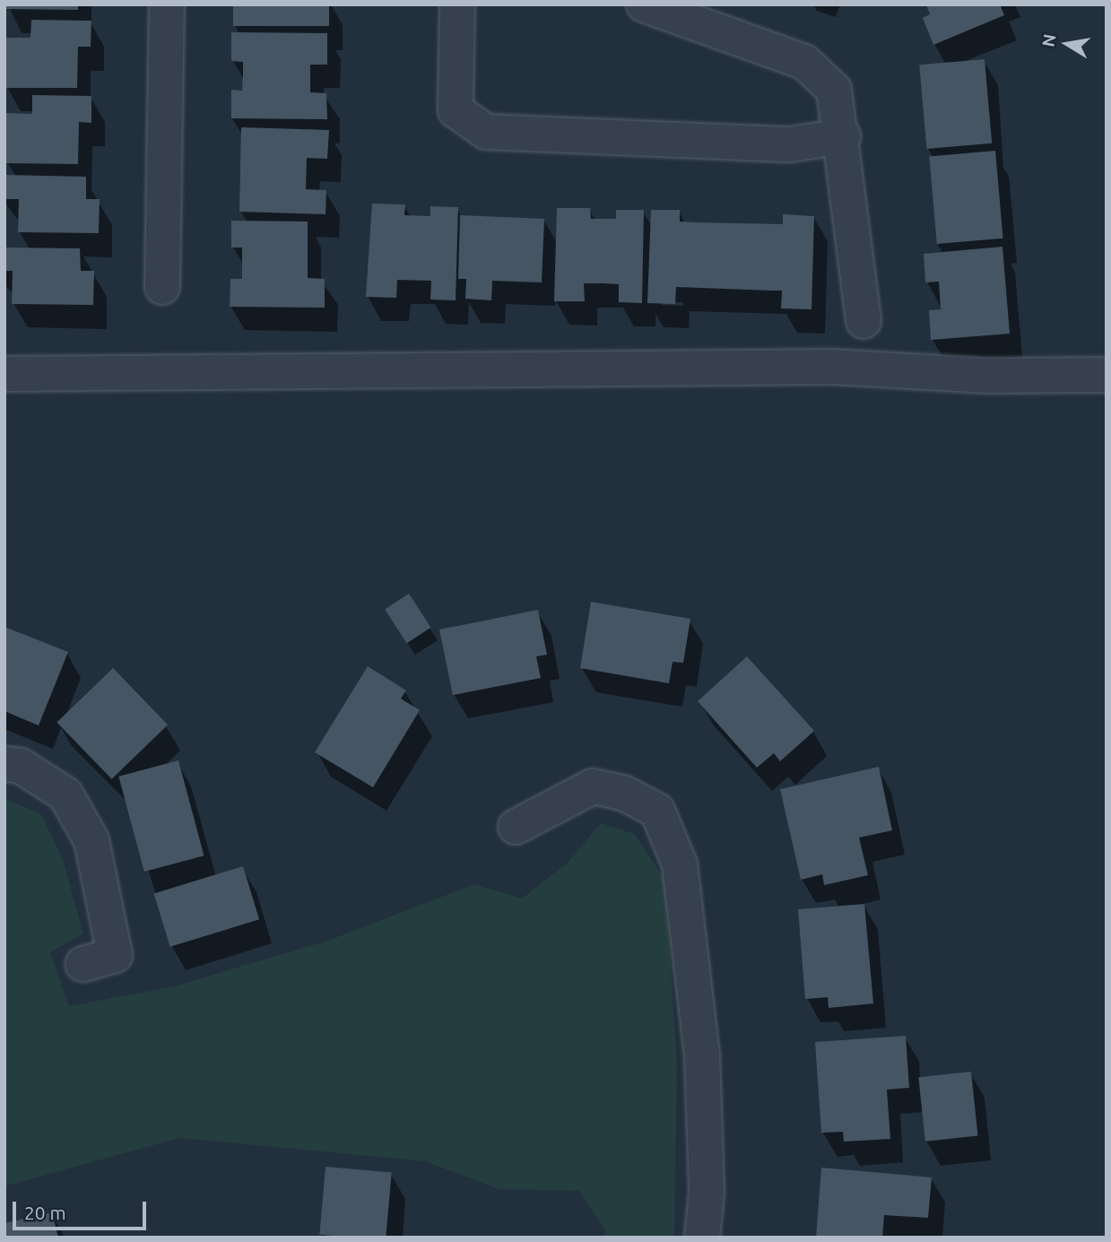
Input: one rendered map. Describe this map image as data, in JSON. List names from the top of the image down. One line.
{"scale_bar":"20 m","north":"left"}
